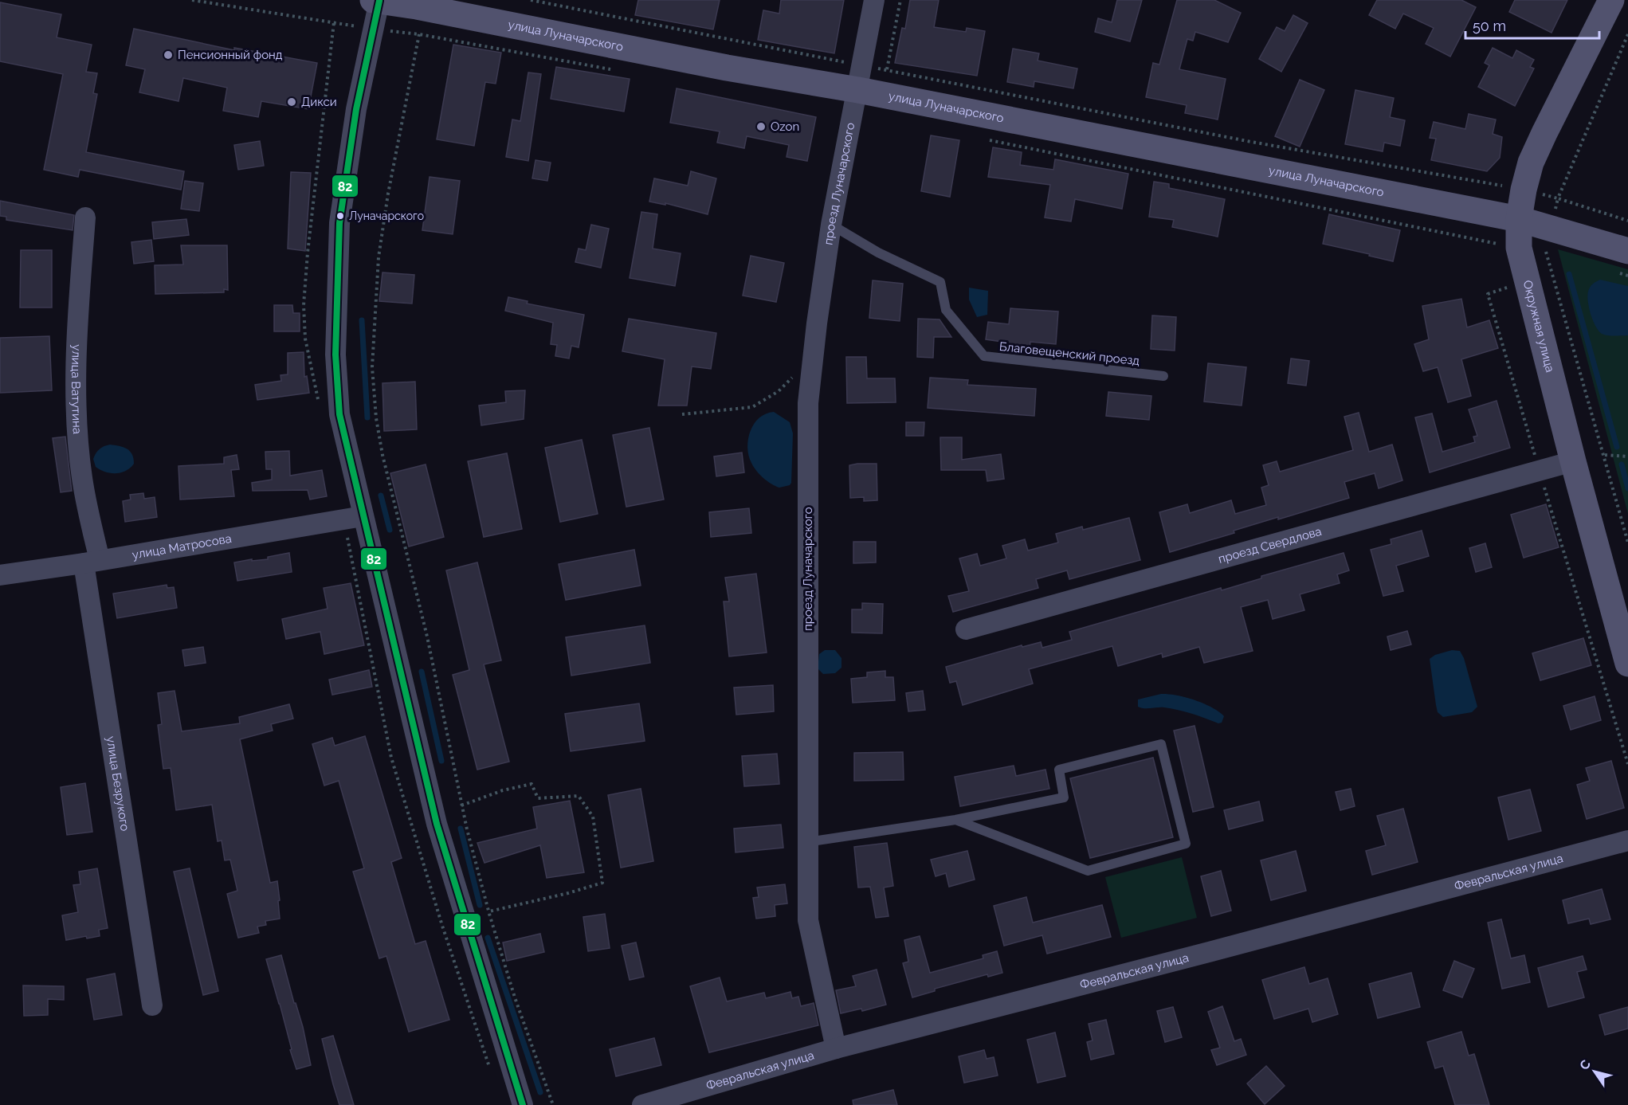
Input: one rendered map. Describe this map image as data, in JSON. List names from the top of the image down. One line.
{"streets":{"street":["улица Луначарского","проезд Луначарского","Окружная улица","улица Ватутина","проезд Свердлова","улица Матросова","улица Безрукого","Февральская улица"],"lane":["Благовещенский проезд"]},"crossings":[["улица Луначарского","проезд Луначарского"],["улица Луначарского","Окружная улица"],["проезд Луначарского","Благовещенский проезд"],["проезд Луначарского","Февральская улица"],["Окружная улица","проезд Свердлова"],["улица Ватутина","улица Матросова"],["улица Ватутина","улица Безрукого"],["улица Матросова","улица Безрукого"]],"places":["Пенсионный фонд","Дикси","Ozon","Луначарского"],"lines":["transit line 82"],"scale_bar":"50 m","north":"top left"}
